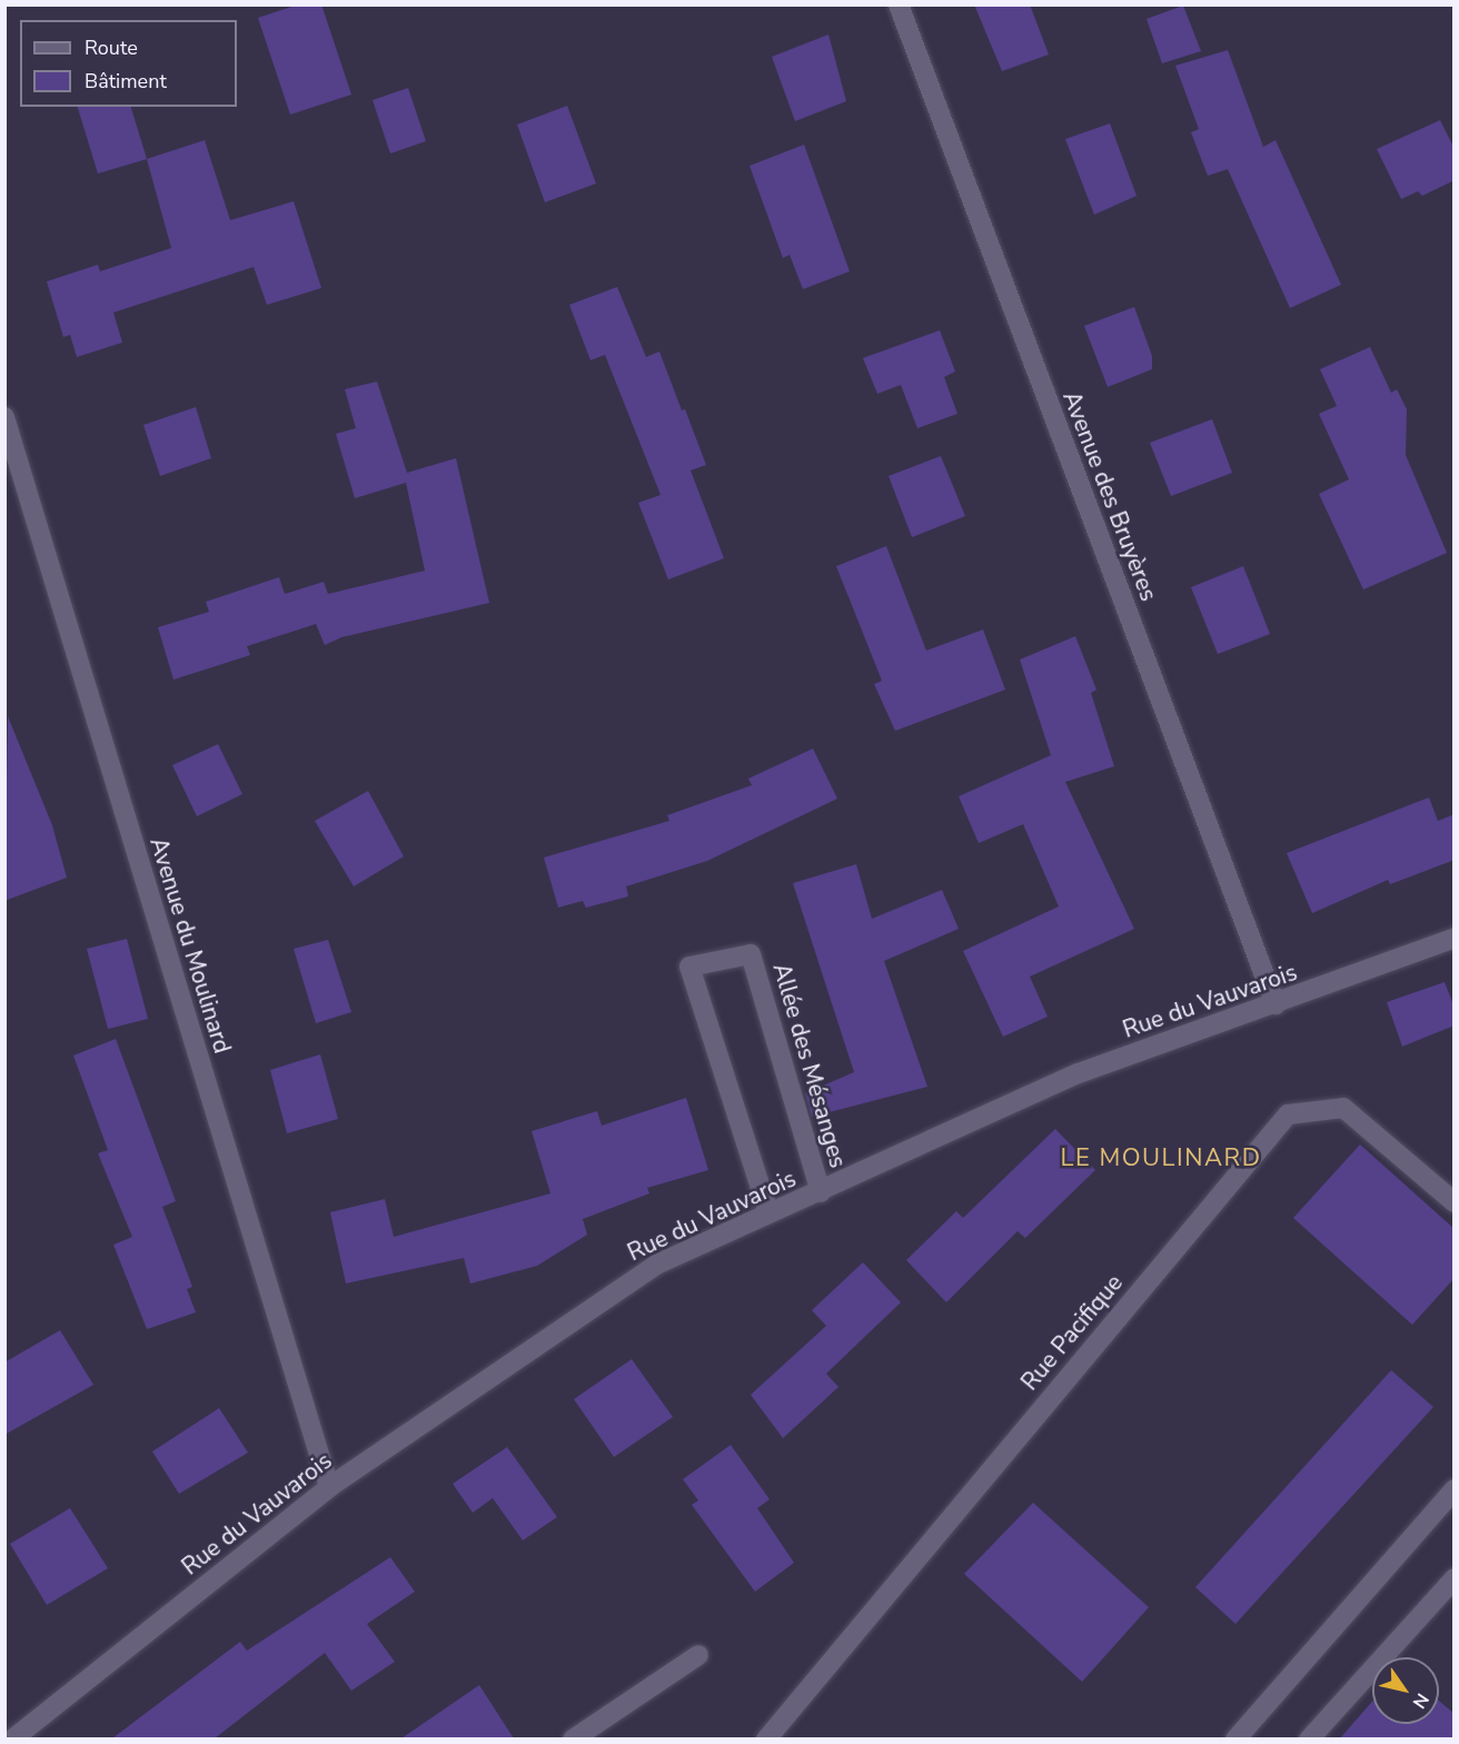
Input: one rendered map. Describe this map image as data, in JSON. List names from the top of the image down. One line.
{"streets":{"street":["Avenue des Bruyères","Avenue du Moulinard","Rue du Vauvarois","Allée des Mésanges","Rue Pacifique"]},"crossings":[["Avenue des Bruyères","Rue du Vauvarois"],["Avenue du Moulinard","Rue du Vauvarois"],["Rue du Vauvarois","Allée des Mésanges"]],"districts":["LE MOULINARD"],"legend":["Route","Bâtiment"],"north":"bottom right"}
